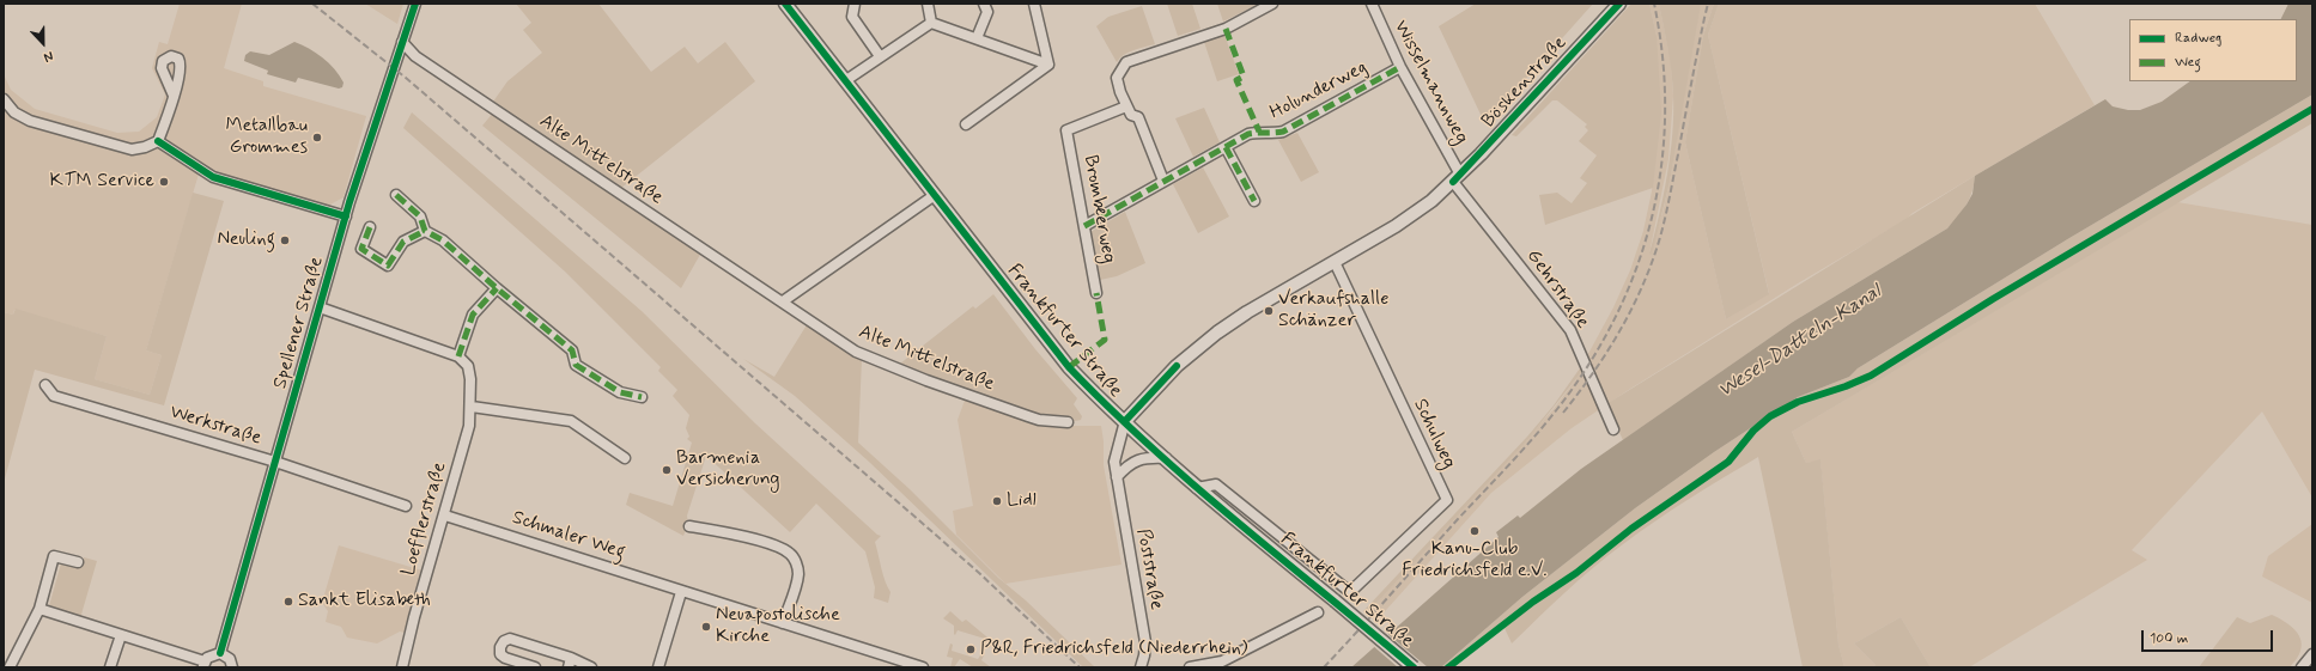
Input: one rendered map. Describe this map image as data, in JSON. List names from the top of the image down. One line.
{"streets":{"main road":["Böskenstraße","Frankfurter Straße"],"street":["Wisselmannweg","Holunderweg","Alte Mittelstraße","Brombeerweg","Gehrstraße","Spellener Straße","Werkstraße","Schulweg","Loefflerstraße","Schmaler Weg","Poststraße"]},"crossings":[["Wisselmannweg","Böskenstraße"],["Wisselmannweg","Holunderweg"],["Wisselmannweg","Gehrstraße"],["Böskenstraße","Gehrstraße"],["Böskenstraße","Frankfurter Straße"],["Böskenstraße","Schulweg"],["Böskenstraße","Poststraße"],["Holunderweg","Brombeerweg"],["Alte Mittelstraße","Spellener Straße"],["Spellener Straße","Werkstraße"],["Frankfurter Straße","Schulweg"],["Frankfurter Straße","Poststraße"],["Loefflerstraße","Schmaler Weg"]],"water":["Wesel-Datteln-Kanal"],"places":["Metallbau Grommes","KTM Service","Neuling","Verkaufshalle Schänzer","Barmenia Versicherung","Lidl","Kanu-Club Friedrichsfeld e.V.","Sankt Elisabeth","Neuapostolische Kirche","P&R, Friedrichsfeld (Niederrhein)"],"legend":["Radweg","Weg"],"scale_bar":"100 m","north":"bottom"}
